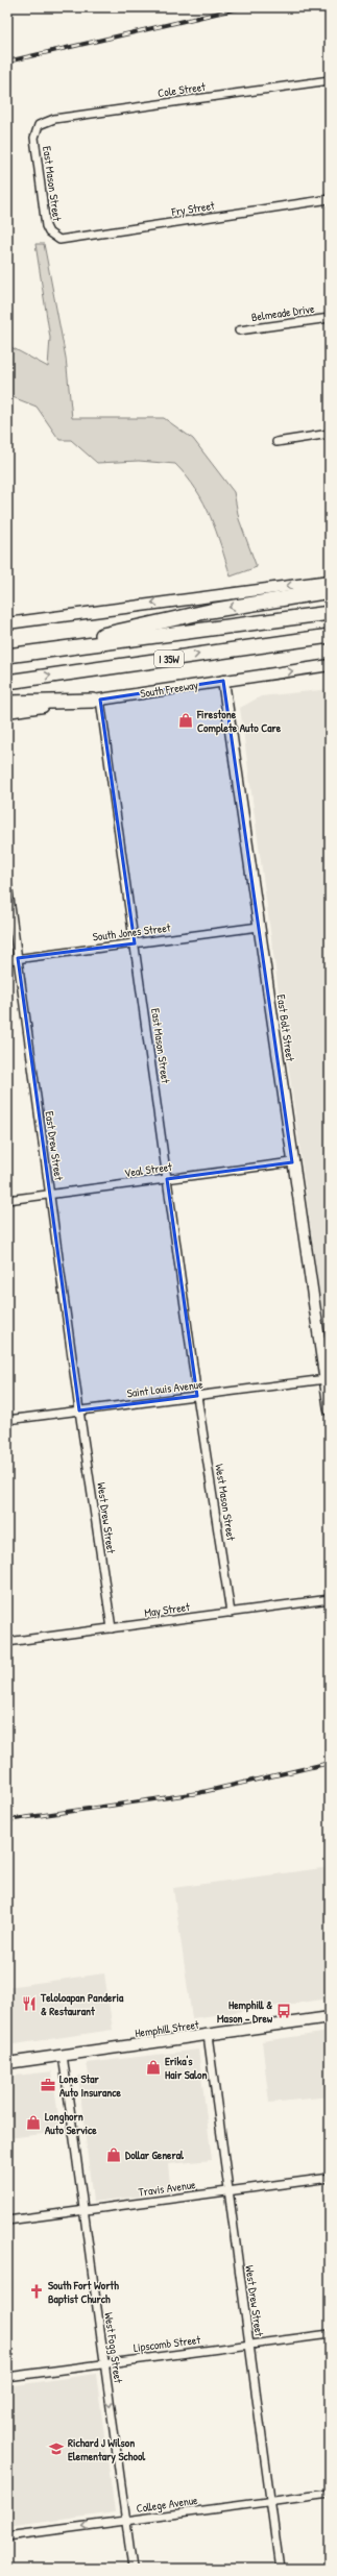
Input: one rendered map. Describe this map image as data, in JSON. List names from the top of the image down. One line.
{"streets":{"highway":["I 35W"],"main road":["South Freeway","East Bolt Street","Hemphill Street"],"street":["Cole Street","East Mason Street","Fry Street","Belmeade Drive","South Jones Street","East Drew Street","Veal Street","Saint Louis Avenue","West Mason Street","West Drew Street","May Street","Travis Avenue","Lipscomb Street","West Fogg Street","College Avenue"]},"crossings":[["Cole Street","East Mason Street"],["East Mason Street","Fry Street"],["East Mason Street","South Freeway"],["East Mason Street","South Jones Street"],["East Mason Street","Veal Street"],["East Mason Street","Saint Louis Avenue"],["East Mason Street","West Mason Street"],["South Freeway","East Bolt Street"],["South Jones Street","East Bolt Street"],["South Jones Street","East Drew Street"],["East Bolt Street","Veal Street"],["East Bolt Street","Saint Louis Avenue"],["East Drew Street","Veal Street"],["East Drew Street","Saint Louis Avenue"],["East Drew Street","West Drew Street"],["Saint Louis Avenue","West Mason Street"],["Saint Louis Avenue","West Drew Street"],["West Mason Street","May Street"],["West Drew Street","May Street"],["West Drew Street","Hemphill Street"],["West Drew Street","Travis Avenue"],["West Drew Street","Lipscomb Street"],["West Drew Street","College Avenue"],["Hemphill Street","West Fogg Street"],["Travis Avenue","West Fogg Street"],["Lipscomb Street","West Fogg Street"],["West Fogg Street","College Avenue"]],"one_way":["College Avenue"],"places":{"shop":["Firestone Complete Auto Care","Erika's Hair Salon","Longhorn Auto Service","Dollar General"],"restaurant":["Teloloapan Panderia & Restaurant"],"bus stop":["Hemphill & Mason - Drew"],"office":["Lone Star Auto Insurance"],"church":["South Fort Worth Baptist Church"],"school or university":["Richard J Wilson Elementary School"]}}
